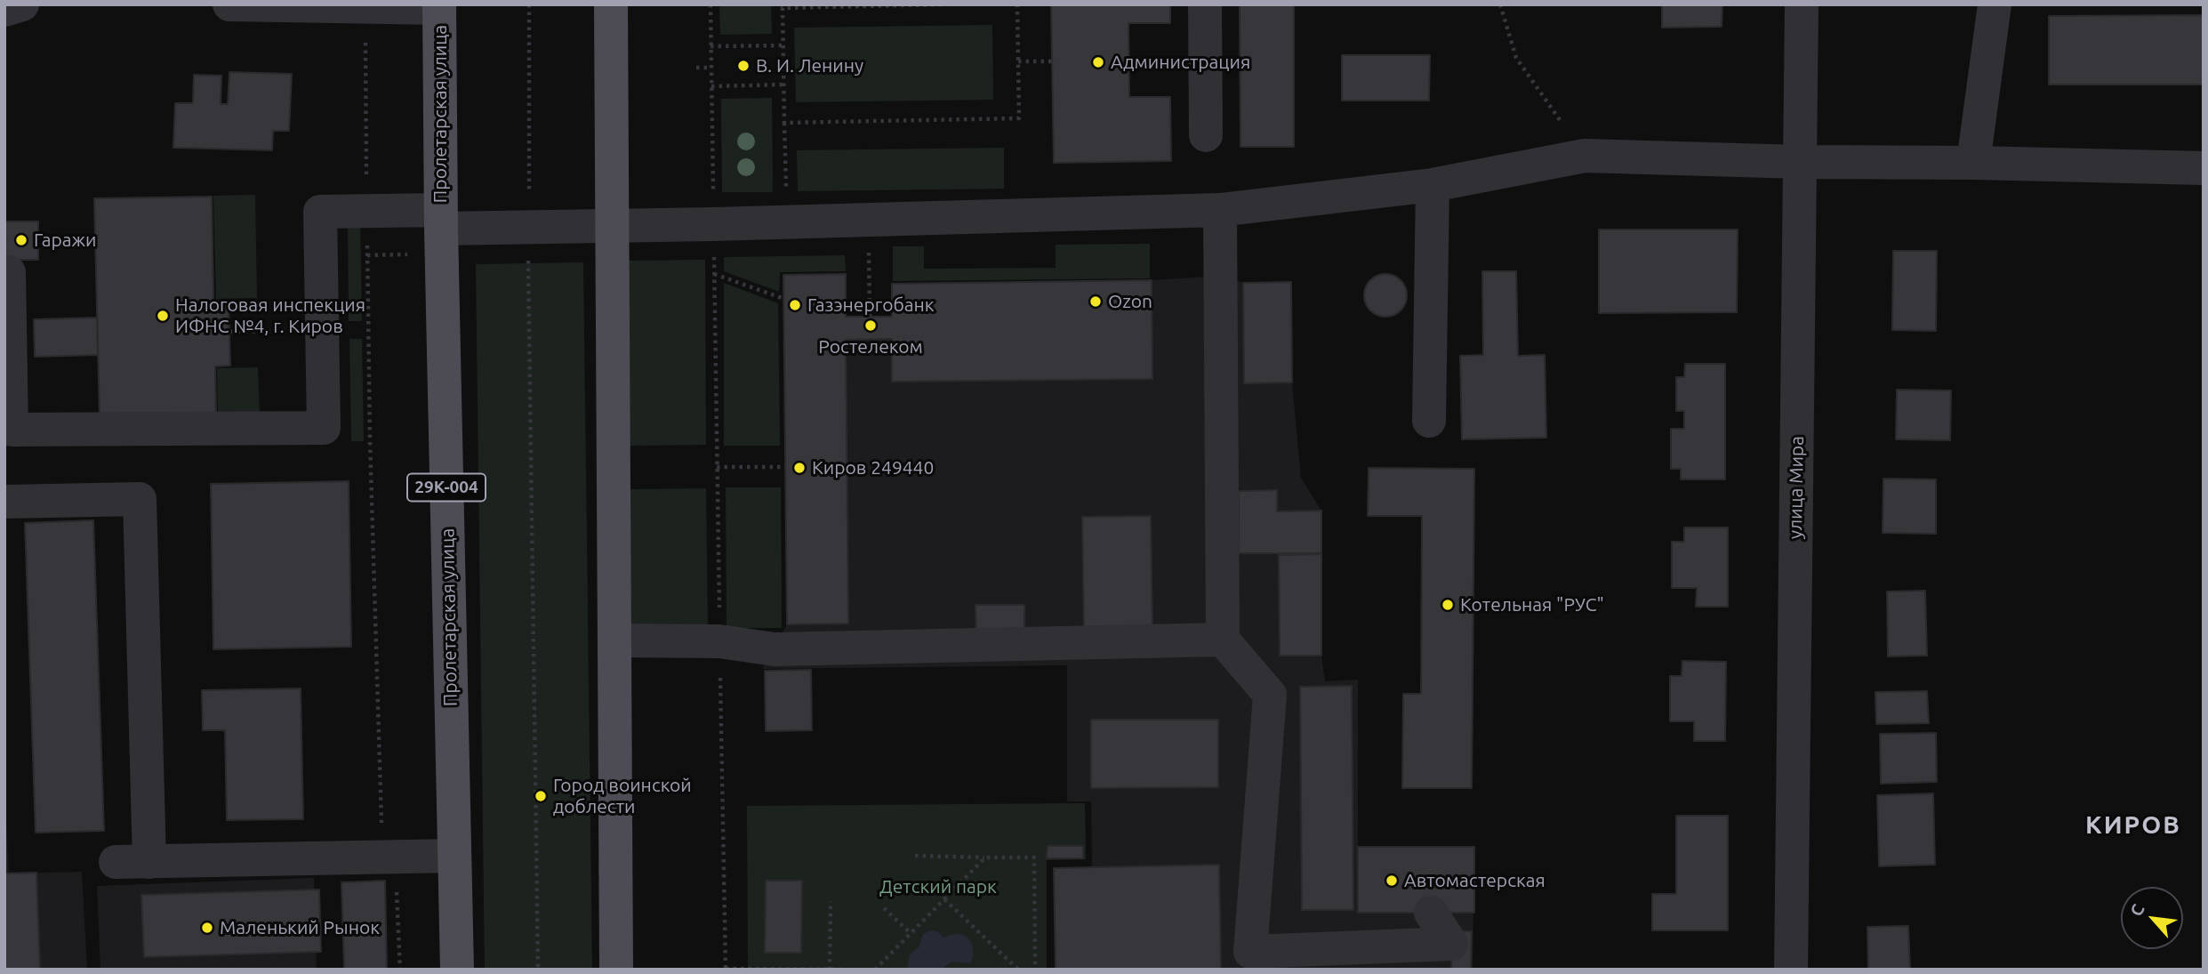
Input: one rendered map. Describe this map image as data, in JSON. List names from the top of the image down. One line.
{"streets":{"main road":["Пролетарская улица","29К-004"],"street":["улица Мира"]},"districts":["КИРОВ"],"parks":["Детский парк"],"places":["Администрация","В. И. Ленину","Гаражи","Ozon","Газэнергобанк","Налоговая инспекция ИФНС №4, г. Киров","Ростелеком","Киров 249440","Котельная \"РУС\"","Город воинской доблести","Автомастерская","Маленький Рынок"],"north":"top left"}
